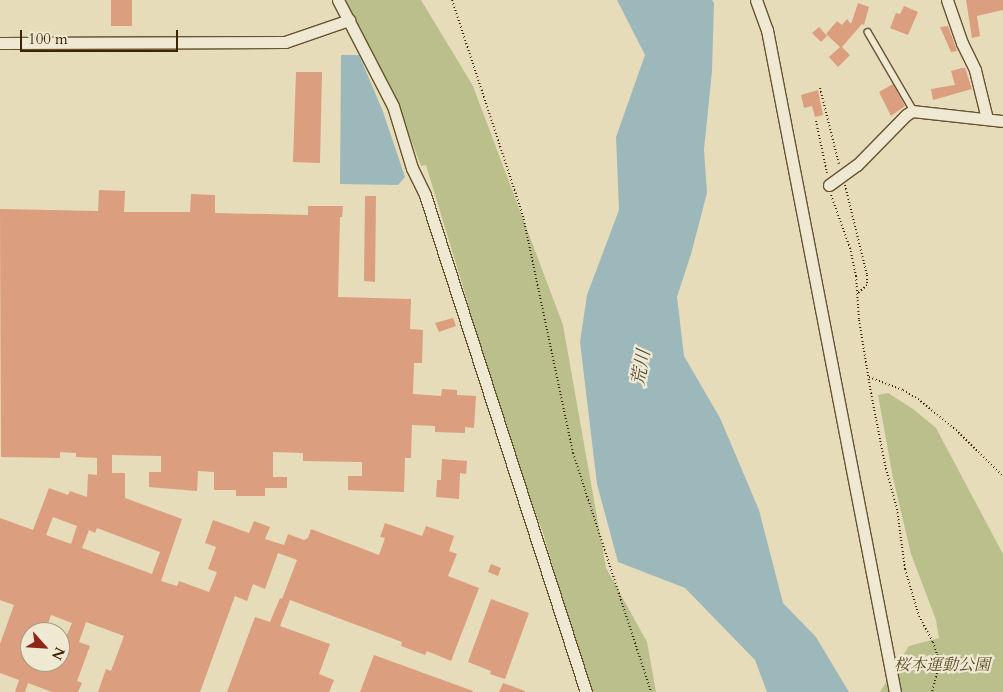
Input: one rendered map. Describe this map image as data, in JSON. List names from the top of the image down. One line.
{"water":["荒川"],"parks":["桜本運動公園"],"scale_bar":"100 m","north":"bottom right"}
